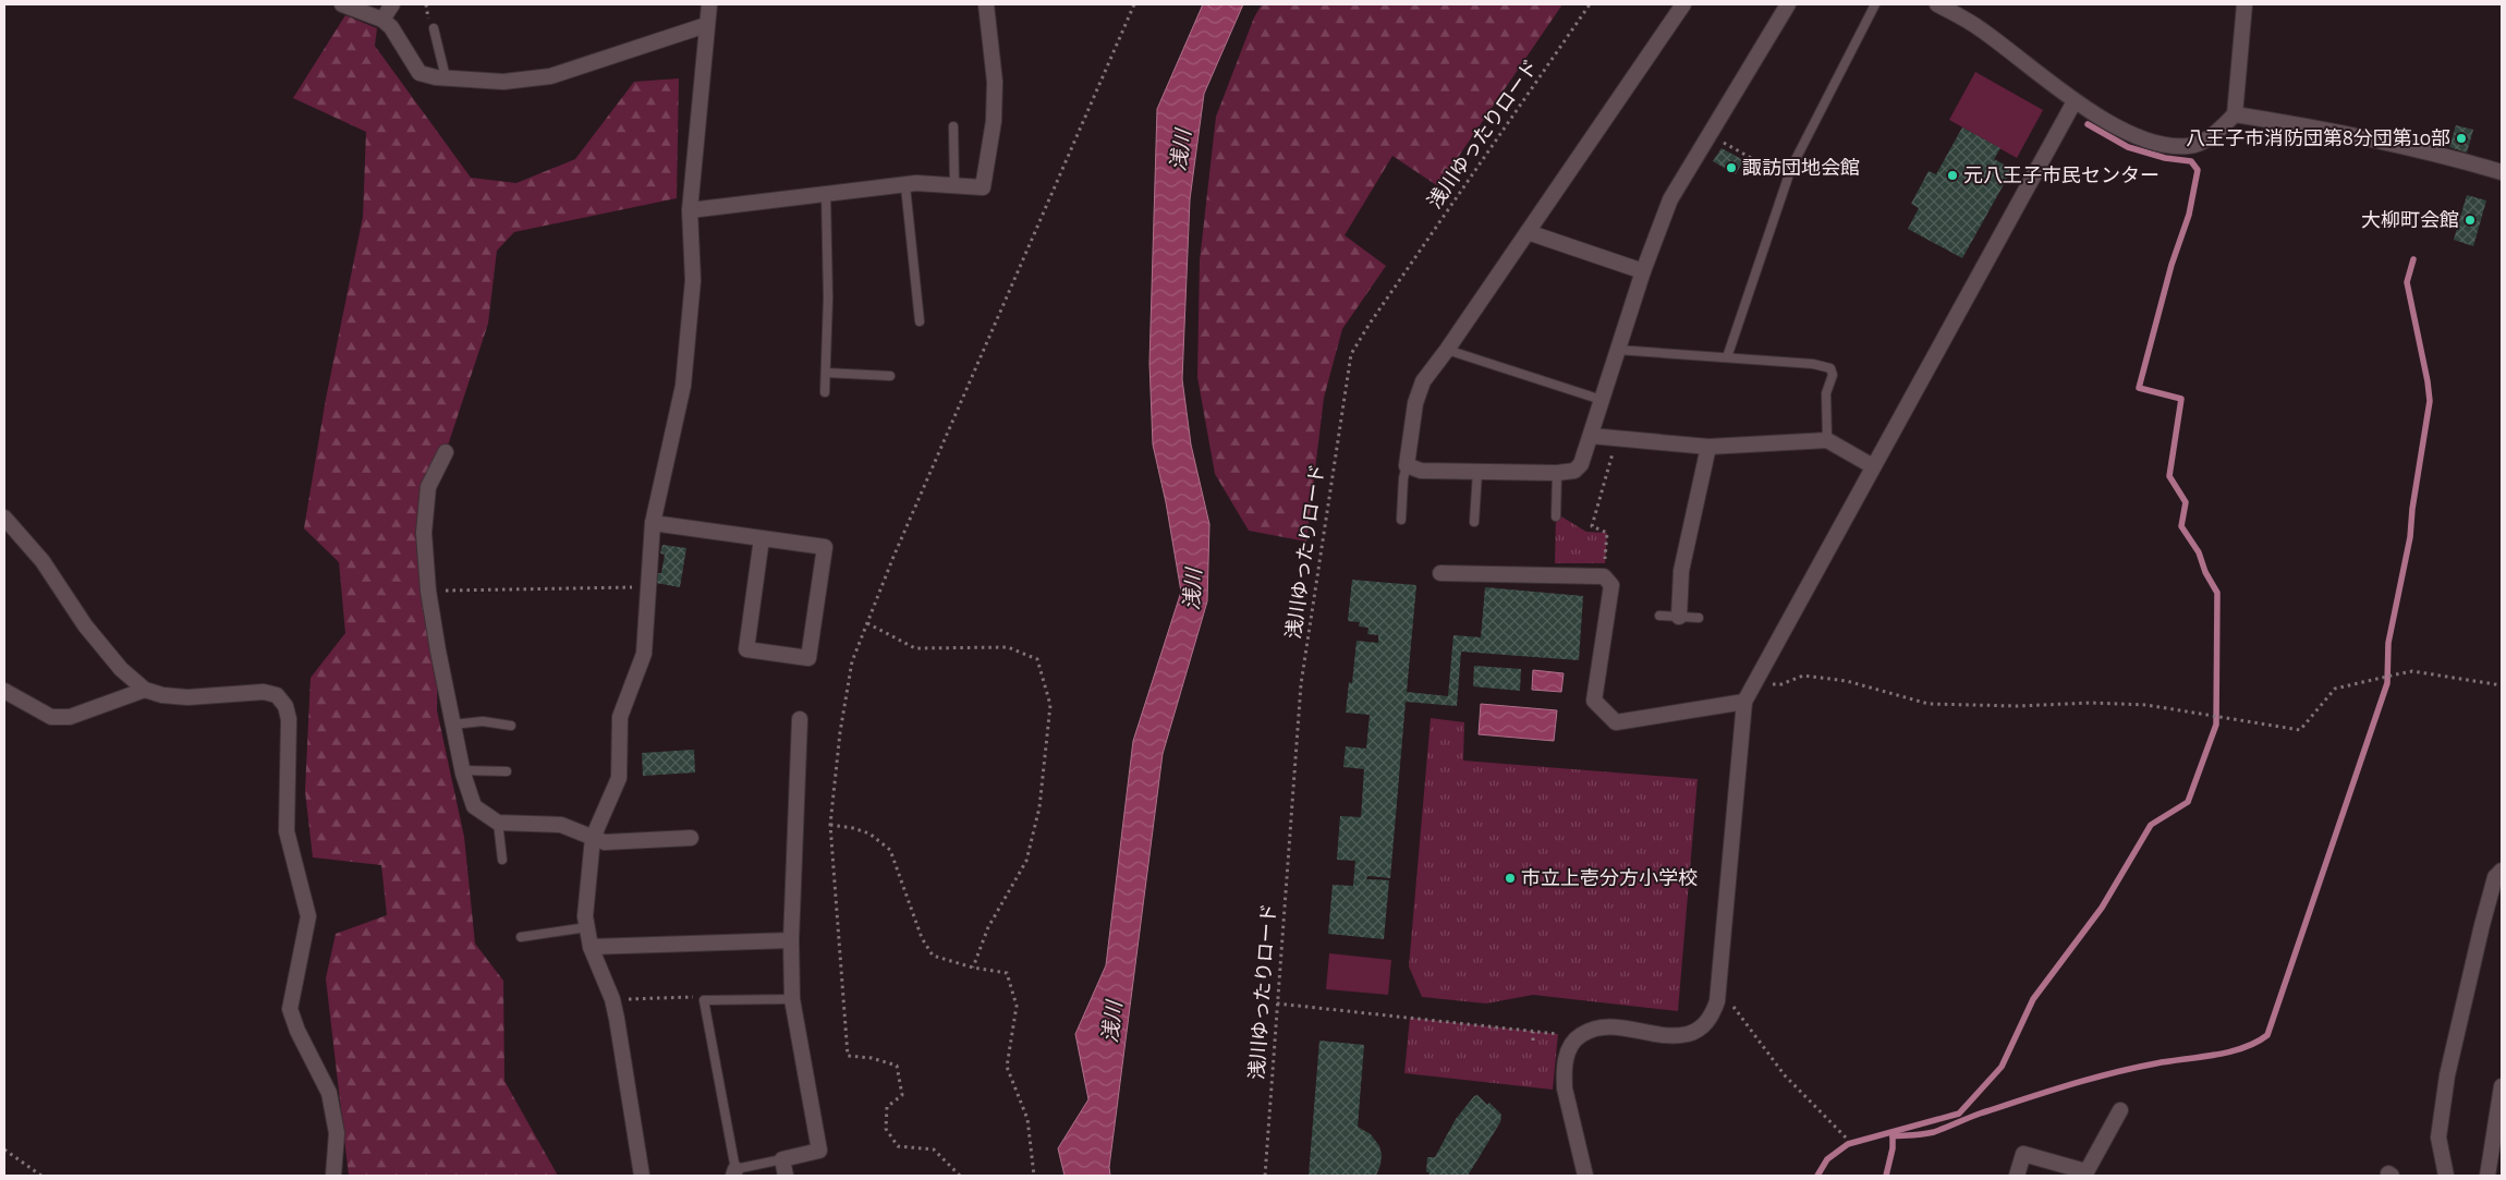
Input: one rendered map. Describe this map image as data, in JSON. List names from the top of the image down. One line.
{"streets":{"path":["浅川ゆったりロード"]},"water":["浅川"],"places":["八王子市消防団第8分団第10部","諏訪団地会館","元八王子市民センター","大柳町会館","市立上壱分方小学校"]}
